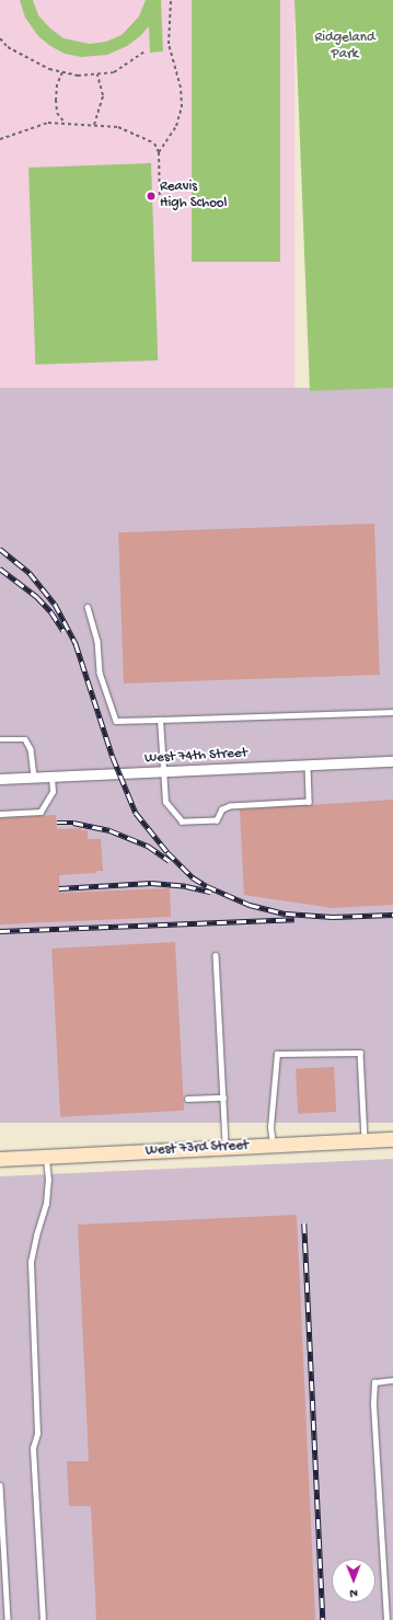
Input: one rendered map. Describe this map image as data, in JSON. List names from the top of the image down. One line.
{"streets":{"street":["West 74th Street","West 73rd Street"]},"parks":["Ridgeland Park"],"places":["Reavis High School"],"north":"bottom"}
